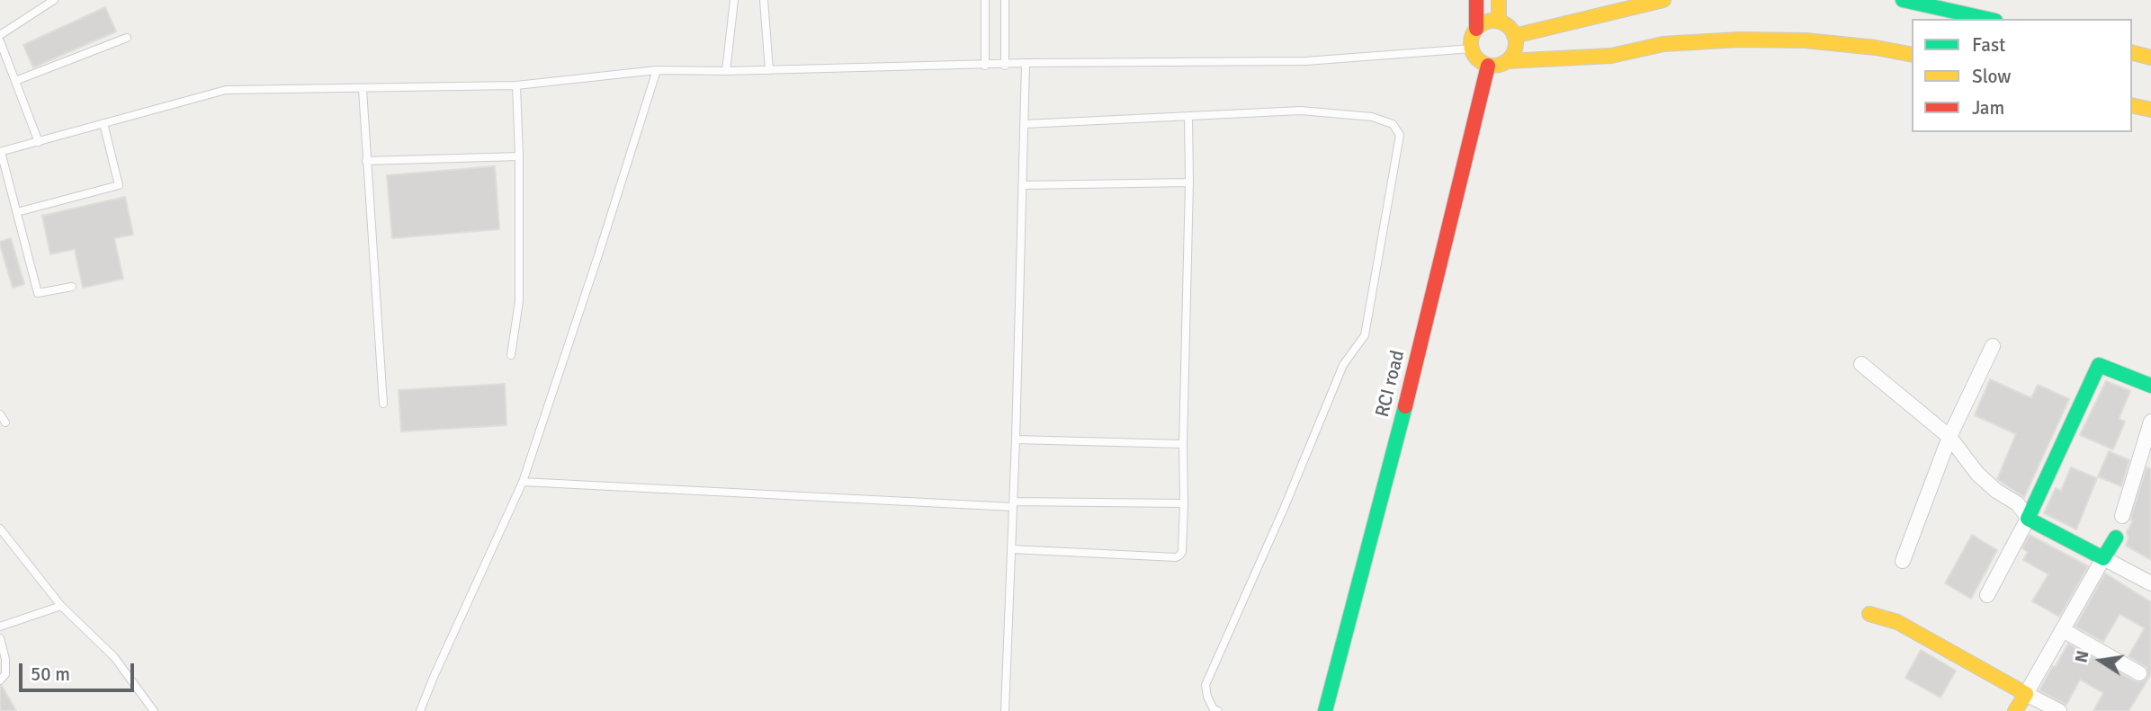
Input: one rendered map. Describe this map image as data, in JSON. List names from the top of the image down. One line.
{"streets":{"street":["RCI road"]},"legend":["Fast","Slow","Jam"],"scale_bar":"50 m","north":"left"}
